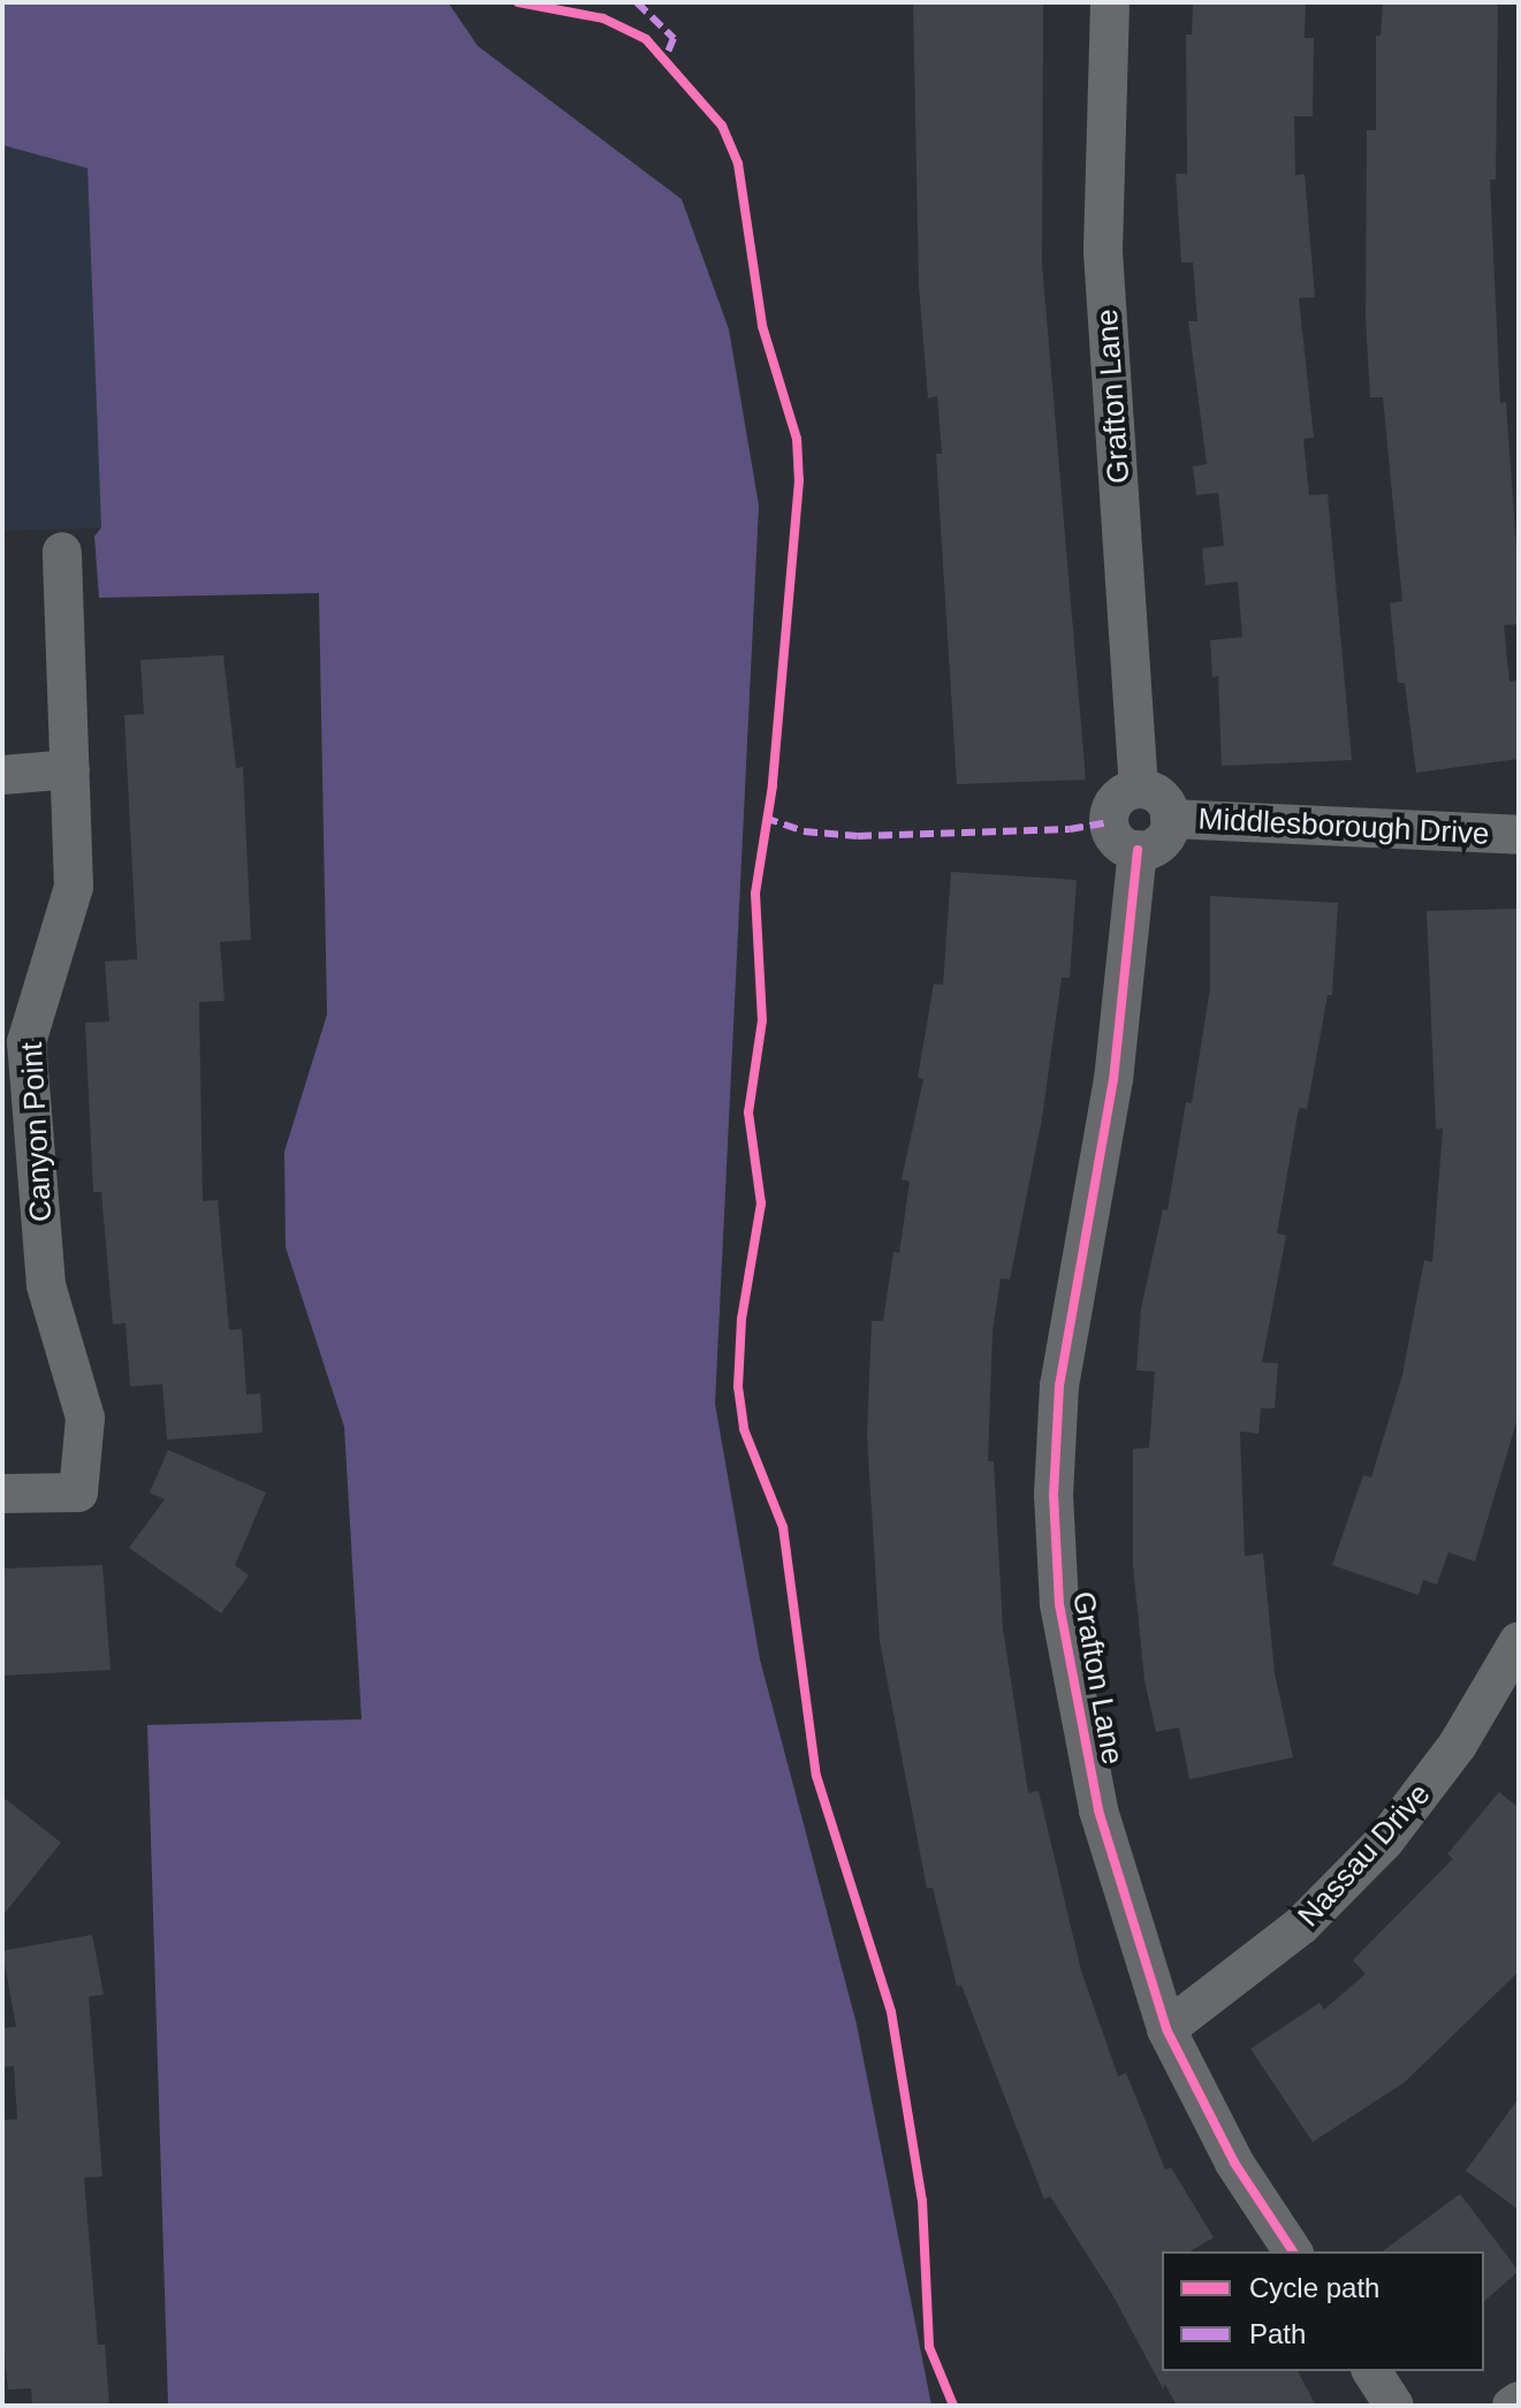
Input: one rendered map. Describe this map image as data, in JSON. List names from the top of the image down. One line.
{"streets":{"street":["Grafton Lane","Middlesborough Drive","Canyon Point","Nassau Drive"]},"crossings":[["Grafton Lane","Middlesborough Drive"],["Grafton Lane","Nassau Drive"]],"legend":["Cycle path","Path"]}
